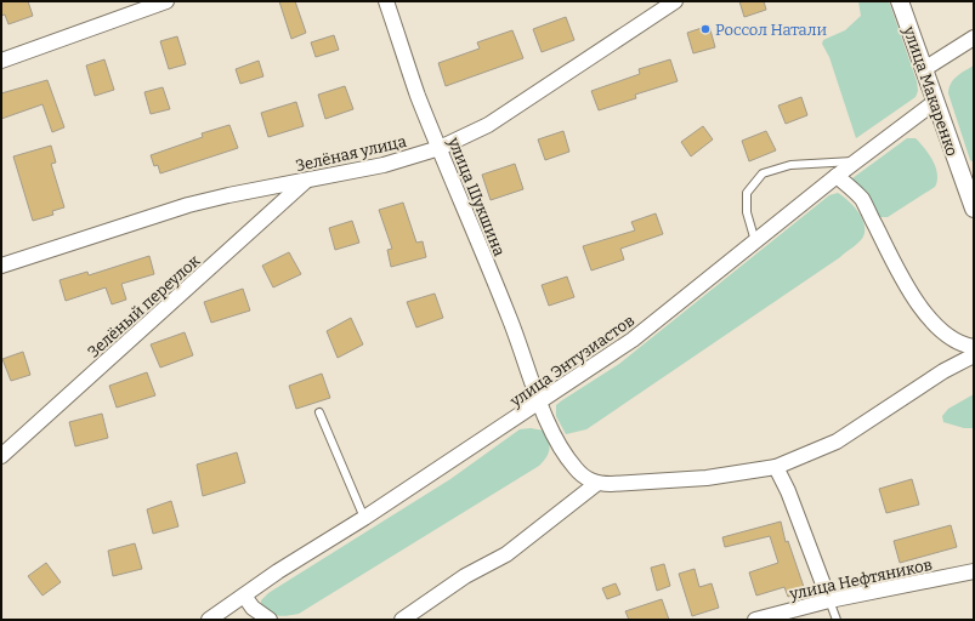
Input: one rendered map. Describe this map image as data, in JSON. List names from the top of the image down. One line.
{"streets":{"street":["улица Макаренко","Зелёная улица","улица Шукшина","Зелёный переулок","улица Энтузиастов","улица Нефтяников"]},"crossings":[["улица Макаренко","улица Энтузиастов"],["Зелёная улица","улица Шукшина"],["Зелёная улица","Зелёный переулок"],["улица Шукшина","улица Энтузиастов"]],"places":["Россол Натали"]}
